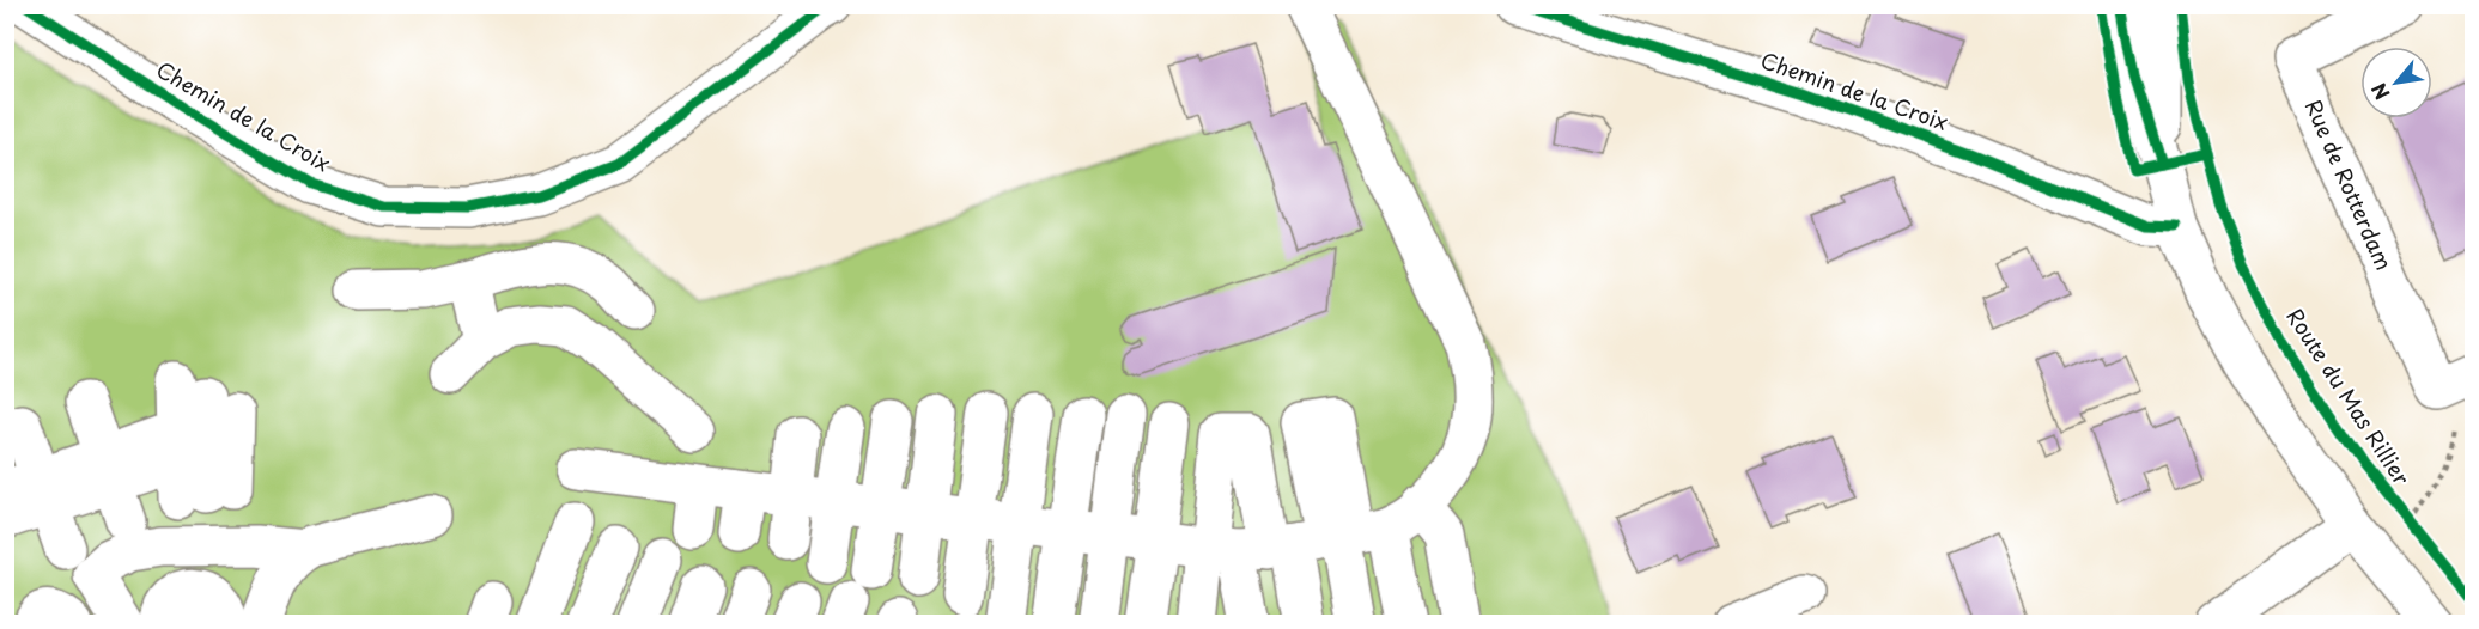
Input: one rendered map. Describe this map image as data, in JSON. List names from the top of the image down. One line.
{"streets":{"street":["Chemin de la Croix","Rue de Rotterdam"],"cycle path":["Route du Mas Rillier"]},"north":"bottom left"}
